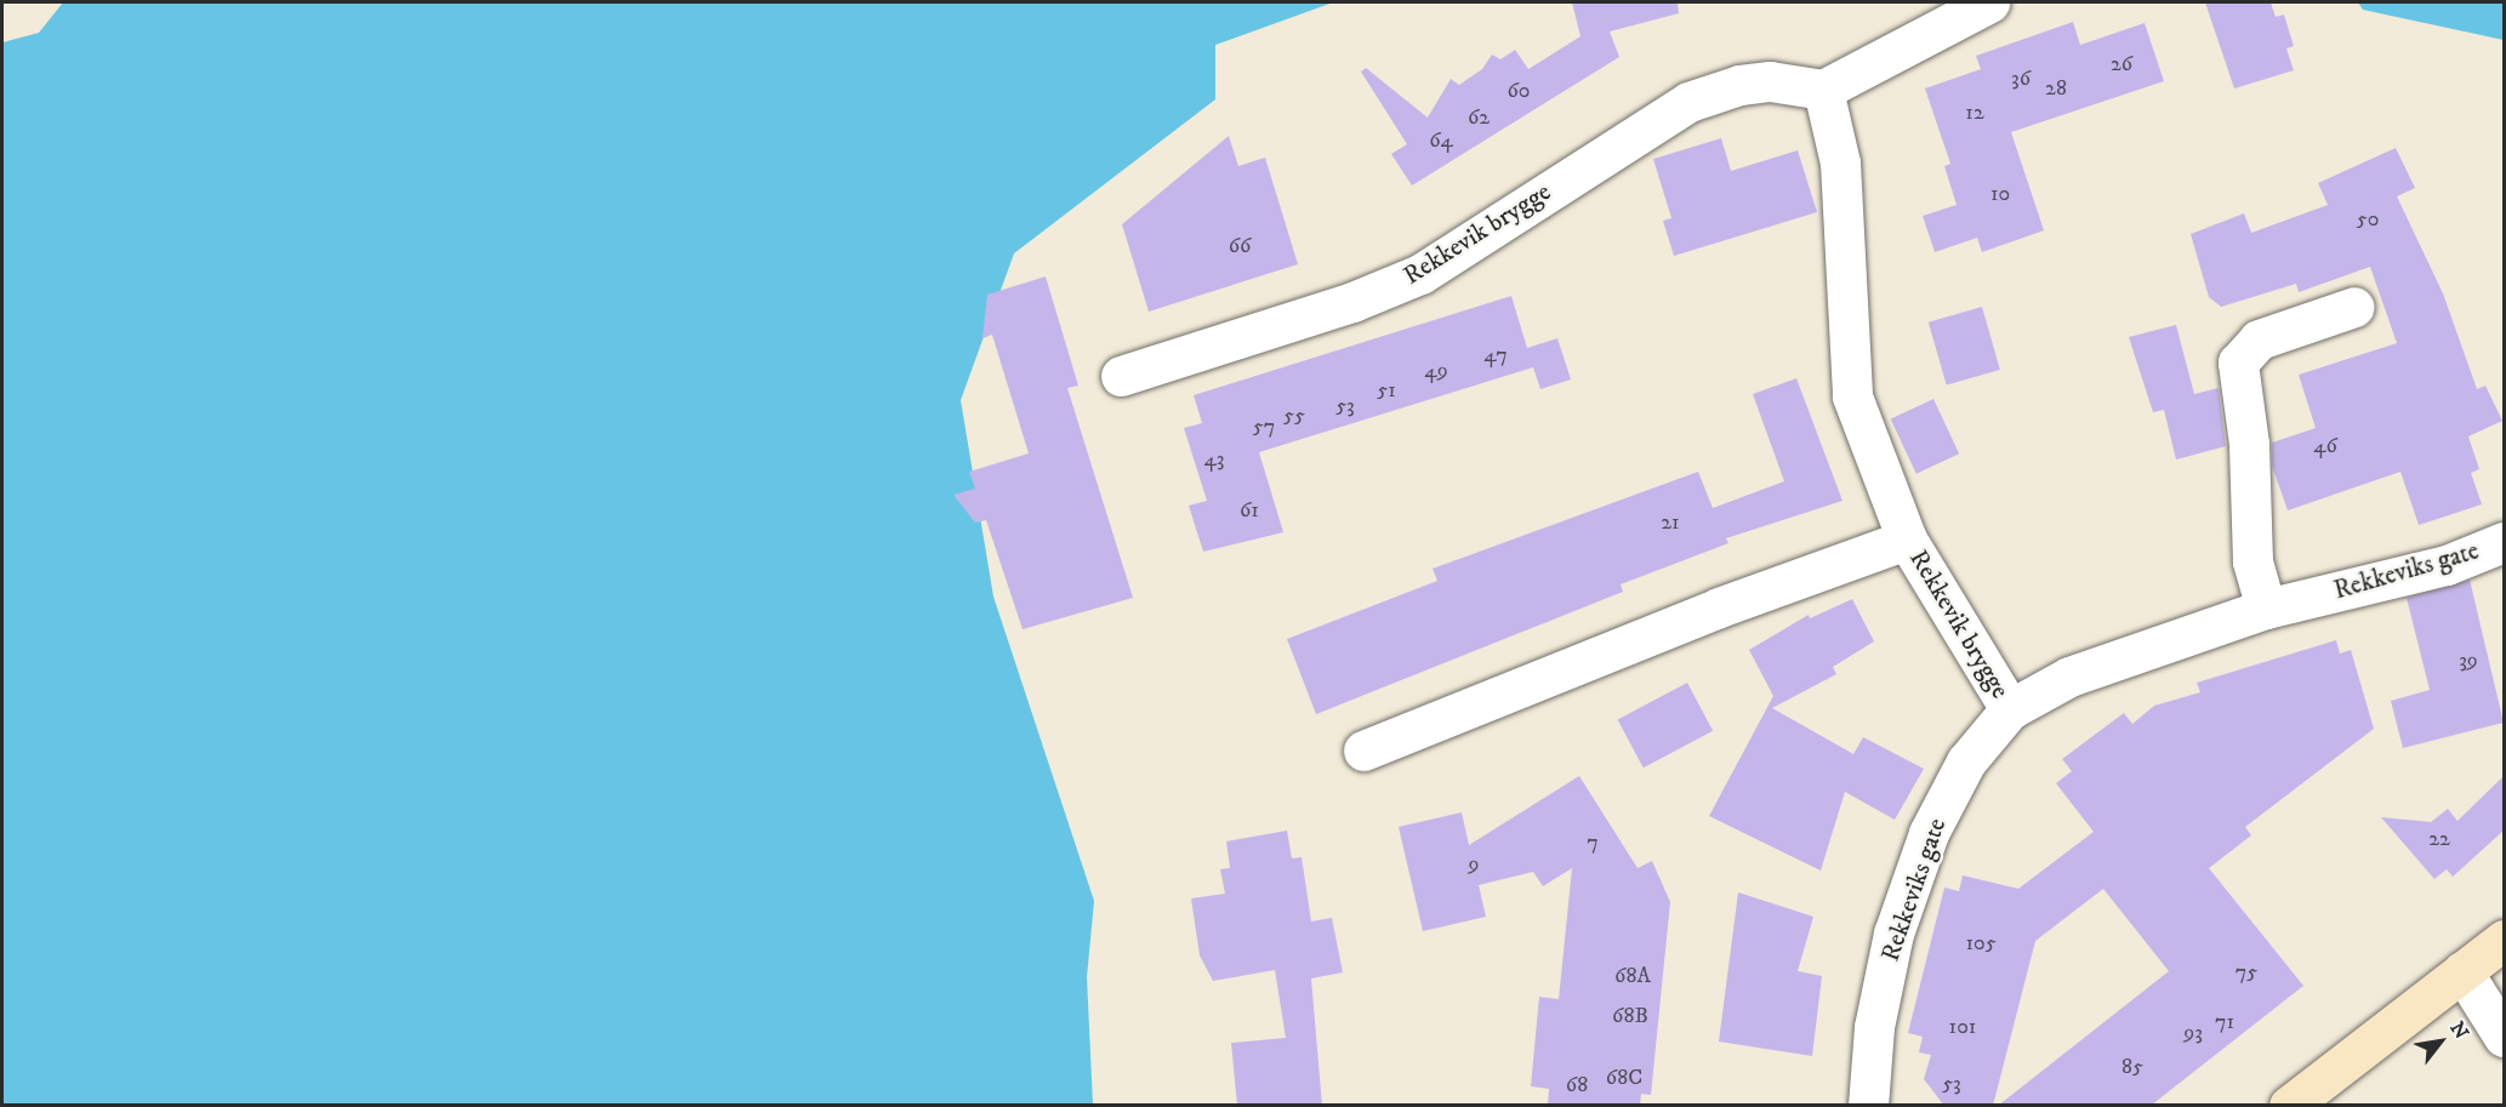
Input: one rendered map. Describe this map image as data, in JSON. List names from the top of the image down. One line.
{"streets":{"street":["Rekkevik brygge","Rekkeviks gate"]},"crossings":[["Rekkevik brygge","Rekkeviks gate"]],"house_numbers":["26","36","28","60","12","62","64","10","50","66","47","49","51","53","55","57","46","43","61","21","39","22","7","9","105","75","68A","68B","71","101","93","85","68C","53","68"],"north":"top right"}
